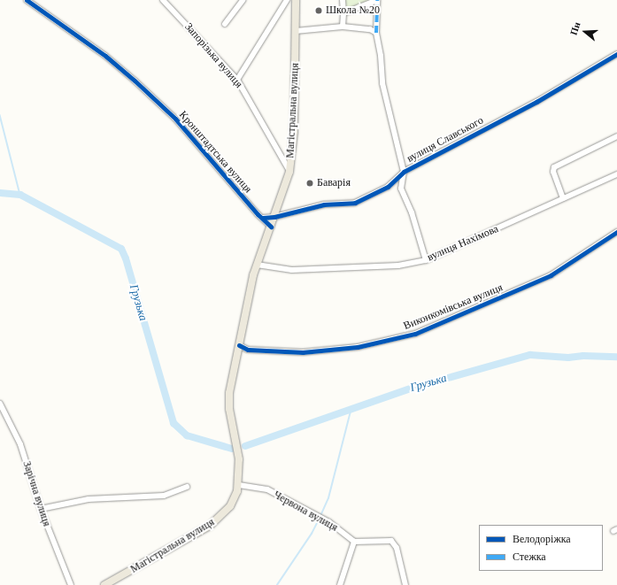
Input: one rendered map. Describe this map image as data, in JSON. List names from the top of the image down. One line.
{"streets":{"main road":["Магістральна вулиця"],"street":["Запорізька вулиця","вулиця Славського","Кронштадтська вулиця","вулиця Нахімова","Виконкомівська вулиця","Зарічна вулиця","Червона вулиця"]},"crossings":[["Запорізька вулиця","Магістральна вулиця"],["Магістральна вулиця","вулиця Славського"],["Магістральна вулиця","Кронштадтська вулиця"],["Магістральна вулиця","вулиця Нахімова"],["Магістральна вулиця","Виконкомівська вулиця"],["Магістральна вулиця","Червона вулиця"],["вулиця Славського","Кронштадтська вулиця"]],"water":["Грузька"],"places":["Школа №20","Баварія"],"legend":["Велодоріжка","Стежка"],"north":"left"}
